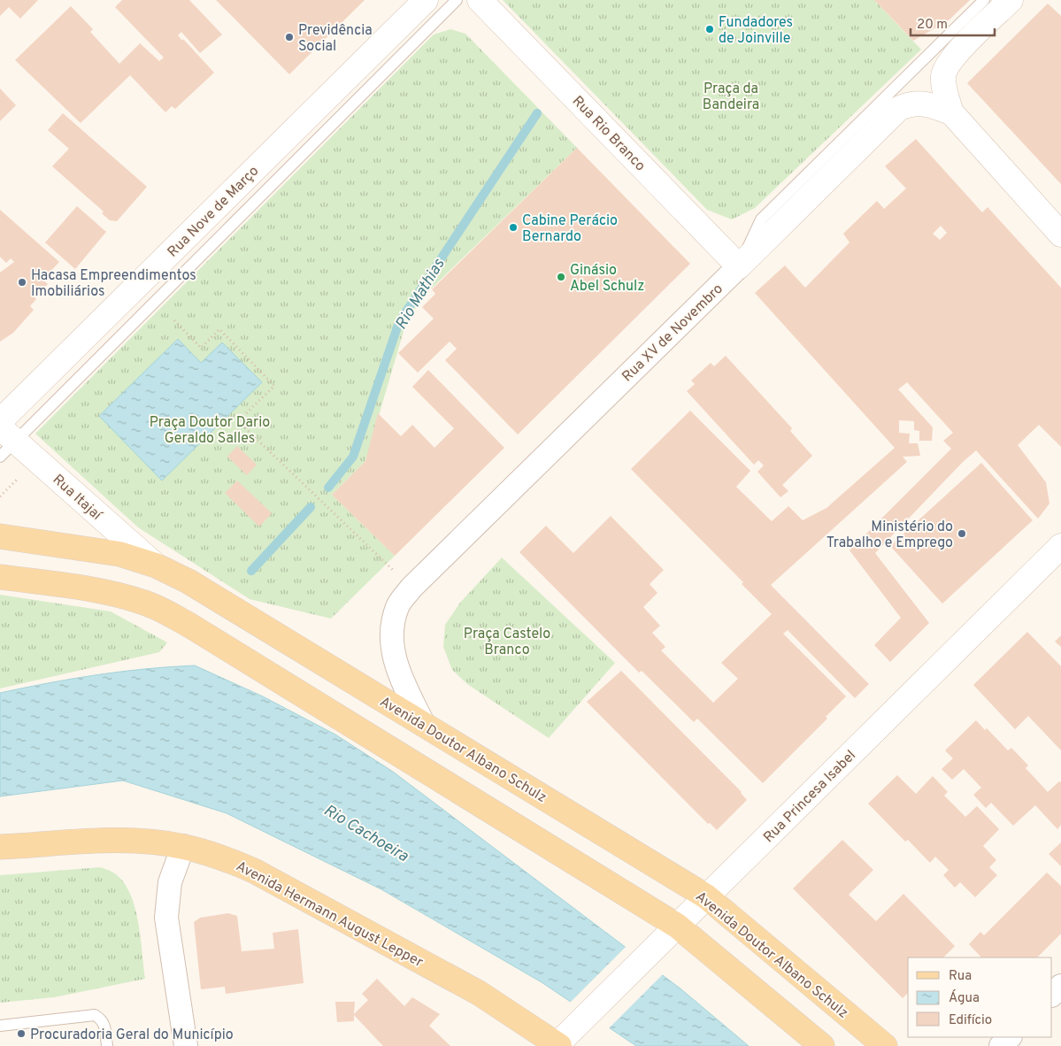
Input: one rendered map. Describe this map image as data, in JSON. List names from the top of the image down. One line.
{"streets":{"main road":["Rua Rio Branco","Rua Nove de Março","Rua XV de Novembro","Rua Itajaí","Avenida Doutor Albano Schulz","Rua Princesa Isabel","Avenida Hermann August Lepper"]},"crossings":[["Rua Rio Branco","Rua XV de Novembro"],["Rua XV de Novembro","Avenida Doutor Albano Schulz"],["Rua Itajaí","Avenida Doutor Albano Schulz"],["Avenida Doutor Albano Schulz","Rua Princesa Isabel"],["Rua Princesa Isabel","Avenida Hermann August Lepper"]],"water":["Rio Mathias","Rio Cachoeira"],"parks":["Praça da Bandeira","Praça Doutor Dario Geraldo Salles","Praça Castelo Branco"],"places":["Fundadores de Joinville","Previdência Social","Cabine Perácio Bernardo","Ginásio Abel Schulz","Hacasa Empreendimentos Imobiliários","Ministério do Trabalho e Emprego","Procuradoria Geral do Município"],"legend":["Rua","Água","Edifício"],"scale_bar":"20 m"}
